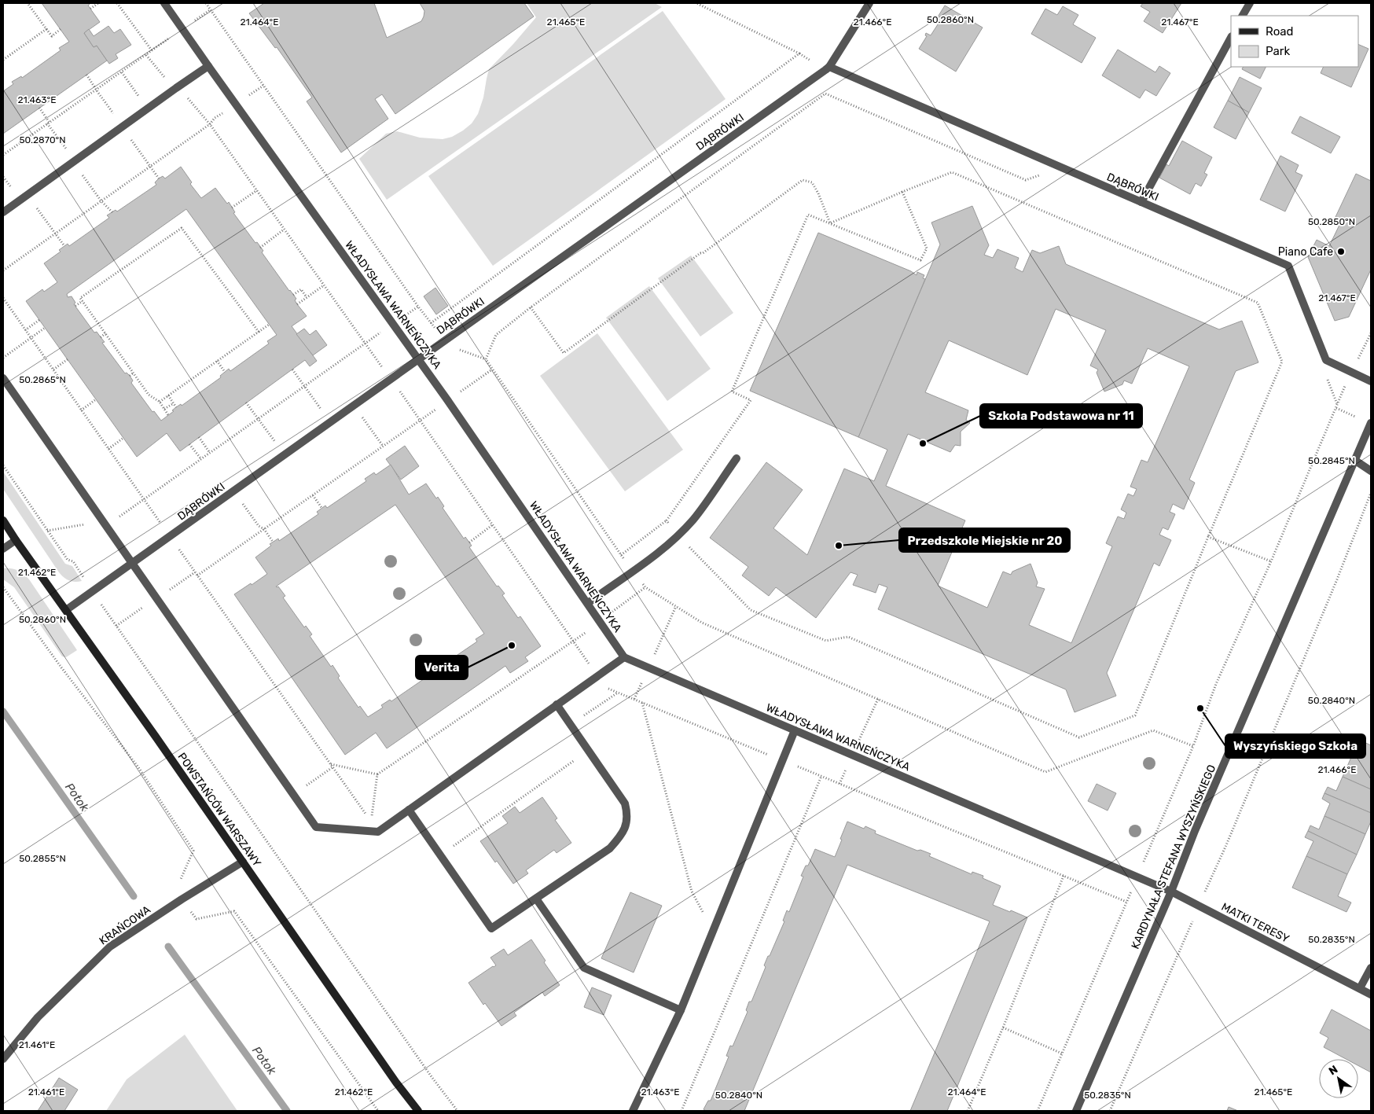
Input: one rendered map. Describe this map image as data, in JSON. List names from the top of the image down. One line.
{"streets":{"street":["DĄBRÓWKI","WŁADYSŁAWA WARNEŃCZYKA","POWSTAŃCÓW WARSZAWY","KARDYNAŁA STEFANA WYSZYŃSKIEGO","MATKI TERESY","KRAŃCOWA"]},"crossings":[["DĄBRÓWKI","WŁADYSŁAWA WARNEŃCZYKA"],["DĄBRÓWKI","POWSTAŃCÓW WARSZAWY"],["WŁADYSŁAWA WARNEŃCZYKA","KARDYNAŁA STEFANA WYSZYŃSKIEGO"],["WŁADYSŁAWA WARNEŃCZYKA","MATKI TERESY"],["POWSTAŃCÓW WARSZAWY","KRAŃCOWA"],["KARDYNAŁA STEFANA WYSZYŃSKIEGO","MATKI TERESY"]],"water":["Potok"],"places":["Piano Cafe","Szkoła Podstawowa nr 11","Przedszkole Miejskie nr 20","Verita","Wyszyńskiego Szkoła"],"legend":["Road","Park"],"north":"top left","coordinates":["50.2860°N","21.464°E","21.465°E","21.466°E","21.467°E","21.463°E","50.2870°N","50.2850°N","50.2865°N","50.2845°N","21.462°E","50.2840°N","50.2855°N","50.2835°N","21.461°E"]}
